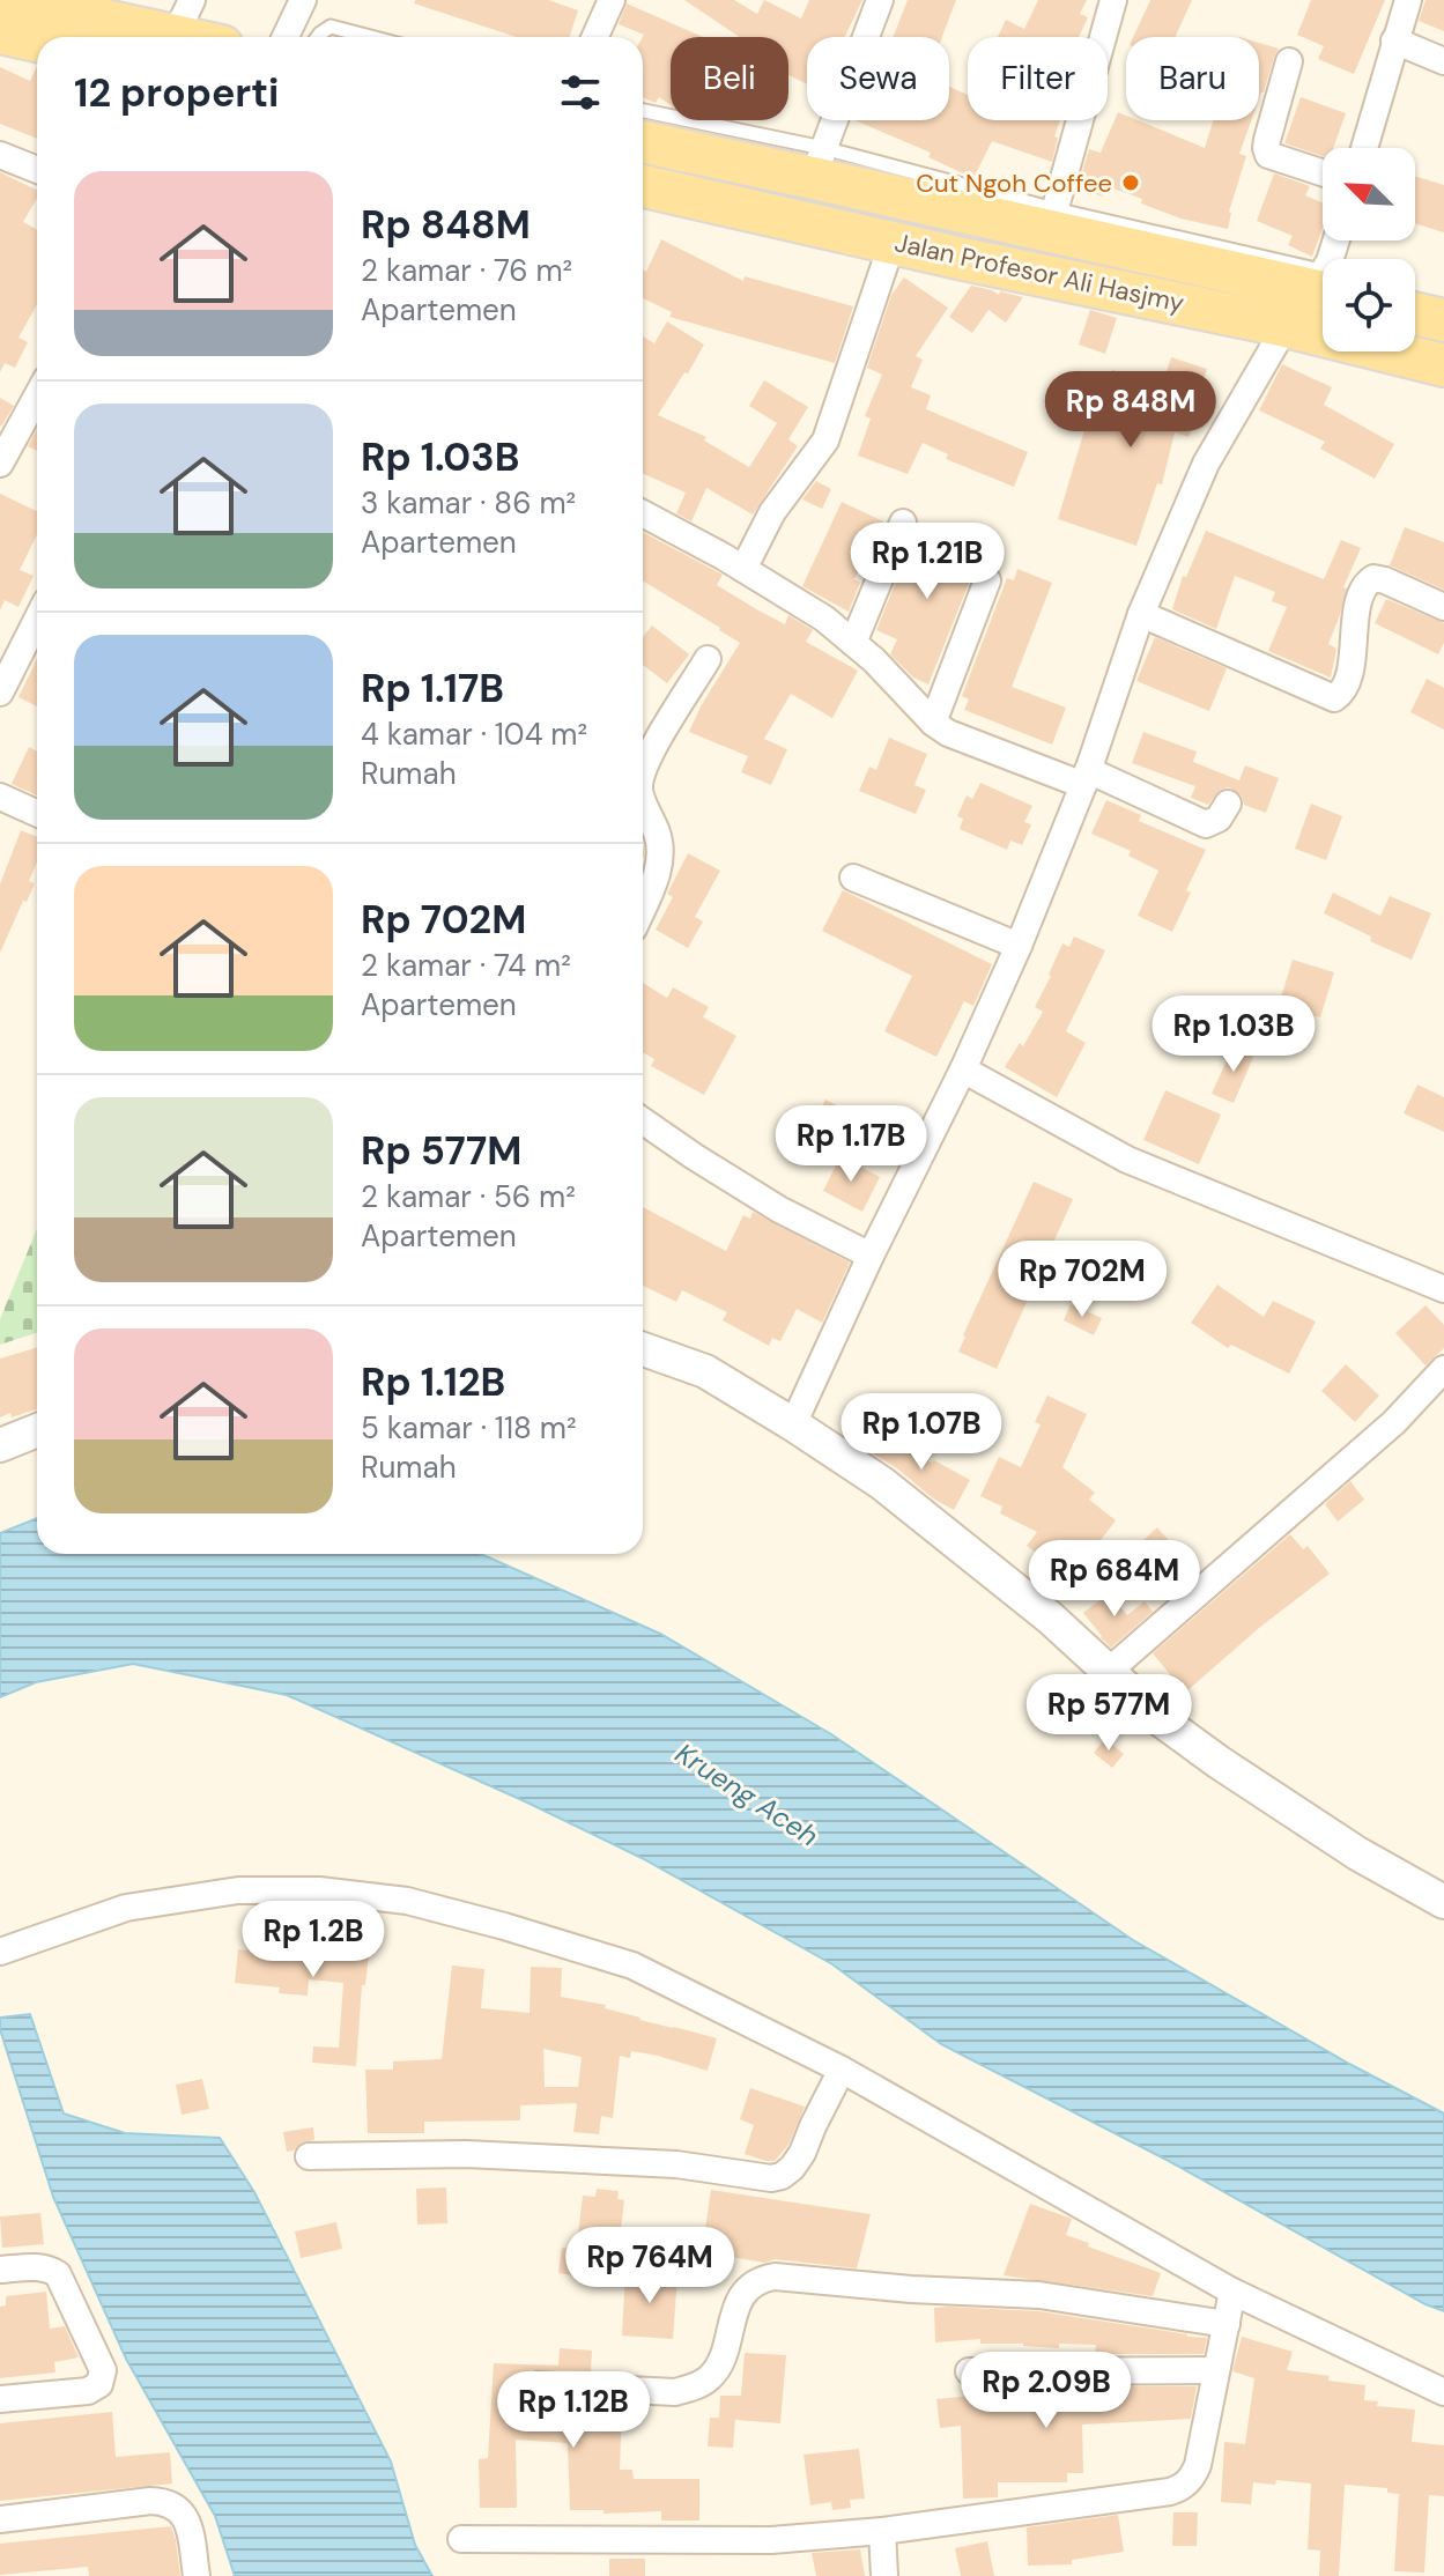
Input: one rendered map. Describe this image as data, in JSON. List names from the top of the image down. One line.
{"streets":{"main road":["Jalan Profesor Ali Hasjmy"]},"water":["Krueng Aceh"],"places":["Cut Ngoh Coffee"],"north":"top left","page":{"chip":["Beli","Sewa","Filter","Baru"],"heading":"12 properti","list":[{"name":"Rp 848M","note":"2 kamar · 76 m² · Apartemen"},{"name":"Rp 1.03B","note":"3 kamar · 86 m² · Apartemen"},{"name":"Rp 1.17B","note":"4 kamar · 104 m² · Rumah"},{"name":"Rp 702M","note":"2 kamar · 74 m² · Apartemen"},{"name":"Rp 577M","note":"2 kamar · 56 m² · Apartemen"},{"name":"Rp 1.12B","note":"5 kamar · 118 m² · Rumah"}],"price":["Rp 848M","Rp 1.21B","Rp 1.03B","Rp 1.17B","Rp 702M","Rp 1.07B","Rp 684M","Rp 577M","Rp 1.2B","Rp 764M","Rp 2.09B","Rp 1.12B"]}}
